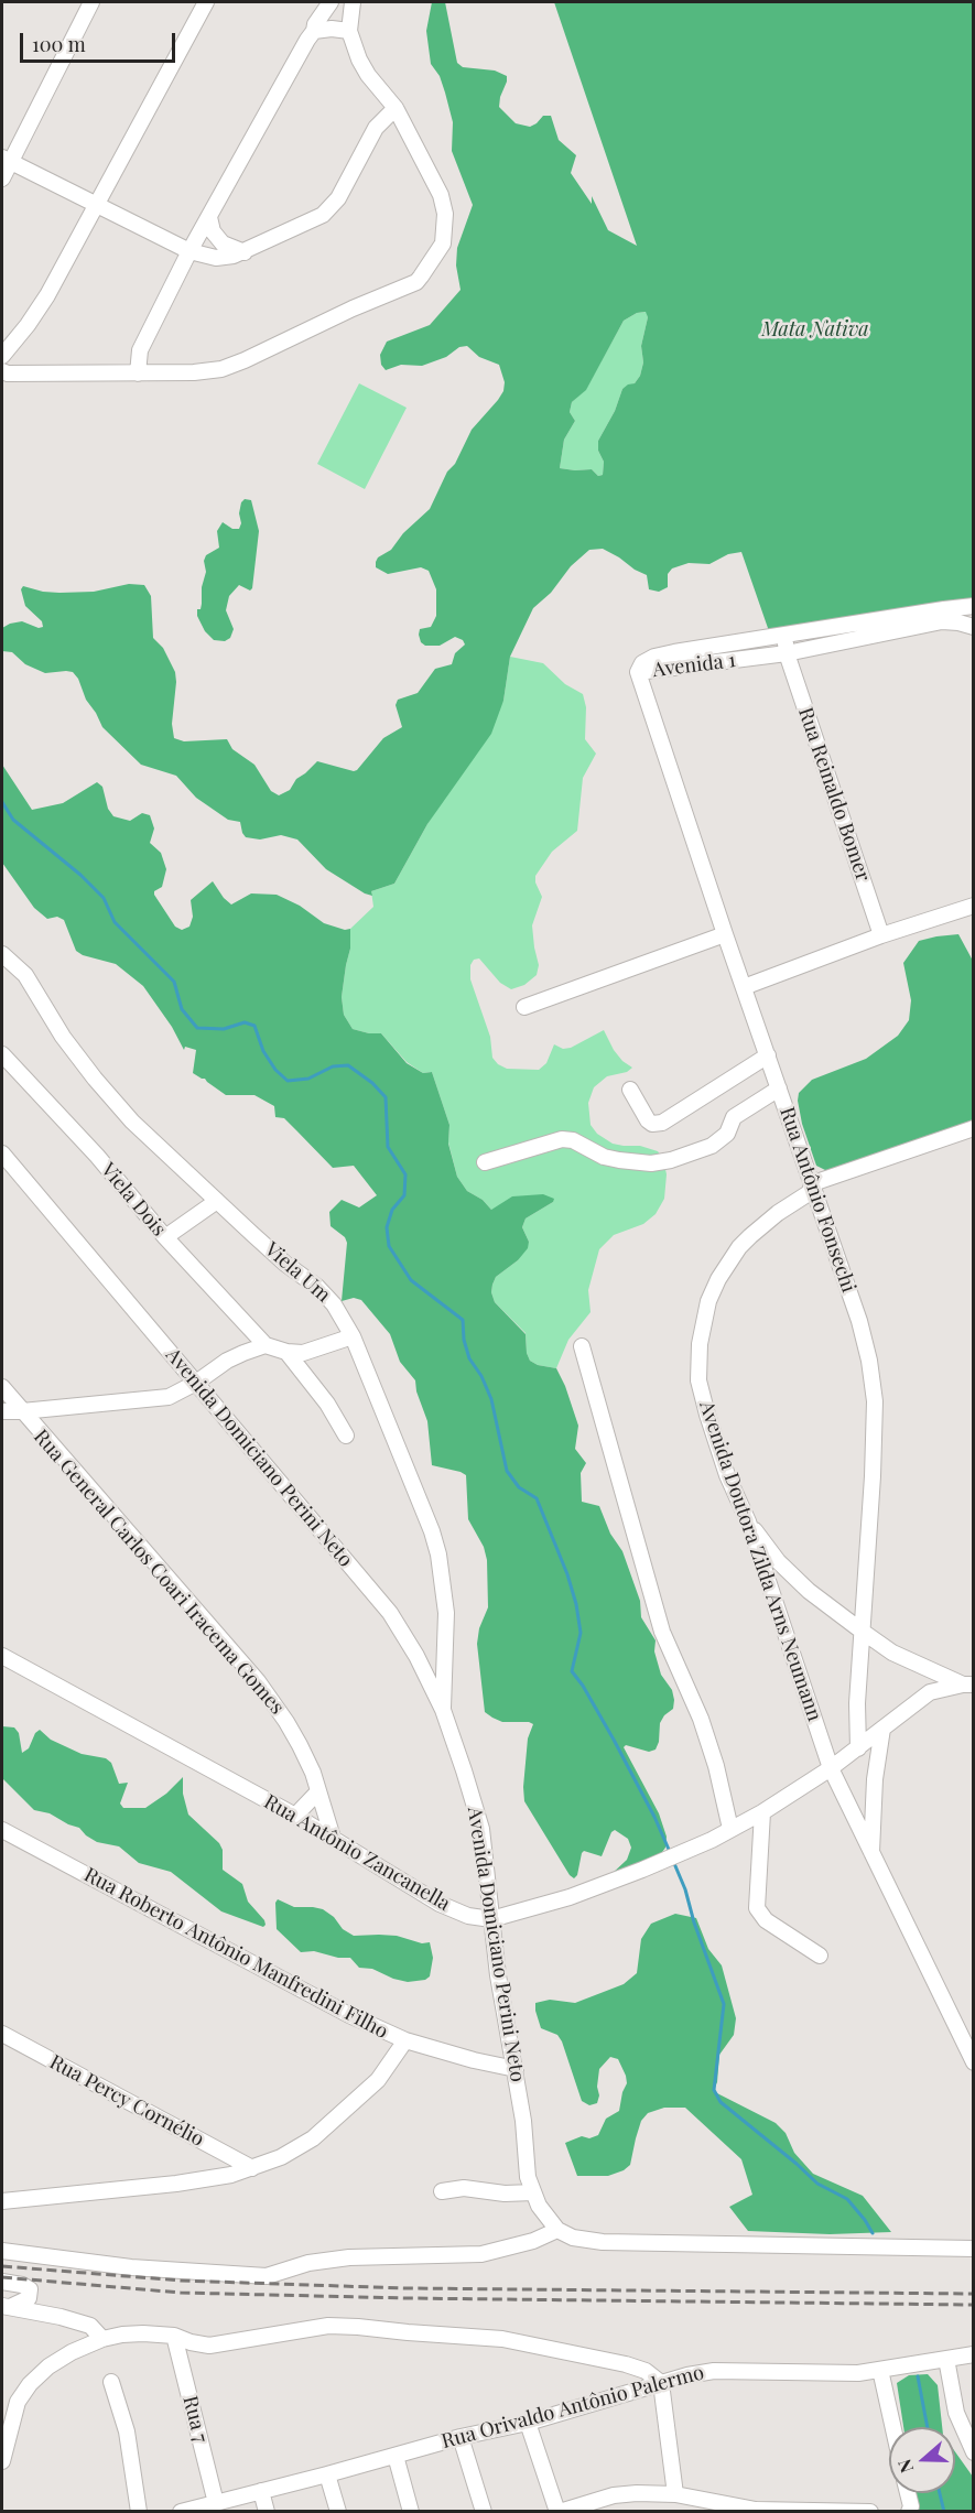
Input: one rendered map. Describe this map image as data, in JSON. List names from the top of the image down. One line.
{"streets":{"street":["Avenida 1","Rua Reinaldo Bomer","Viela Dois","Rua Antônio Fonsechi","Viela Um","Avenida Domiciano Perini Neto","Avenida Doutora Zilda Arns Neumann","Rua General Carlos Coari Iracema Gomes","Rua Antônio Zancanella","Rua Roberto Antônio Manfredini Filho","Rua Percy Cornélio","Rua Orivaldo Antônio Palermo","Rua 7"]},"crossings":[["Avenida 1","Rua Reinaldo Bomer"],["Avenida 1","Rua Antônio Fonsechi"],["Rua Antônio Fonsechi","Avenida Doutora Zilda Arns Neumann"],["Rua Antônio Fonsechi","Rua Antônio Zancanella"],["Viela Um","Avenida Domiciano Perini Neto"],["Avenida Domiciano Perini Neto","Rua Antônio Zancanella"],["Avenida Domiciano Perini Neto","Rua Roberto Antônio Manfredini Filho"],["Avenida Doutora Zilda Arns Neumann","Rua Antônio Zancanella"],["Rua General Carlos Coari Iracema Gomes","Rua Antônio Zancanella"],["Rua Orivaldo Antônio Palermo","Rua 7"]],"parks":["Mata Nativa"],"scale_bar":"100 m","north":"left"}
